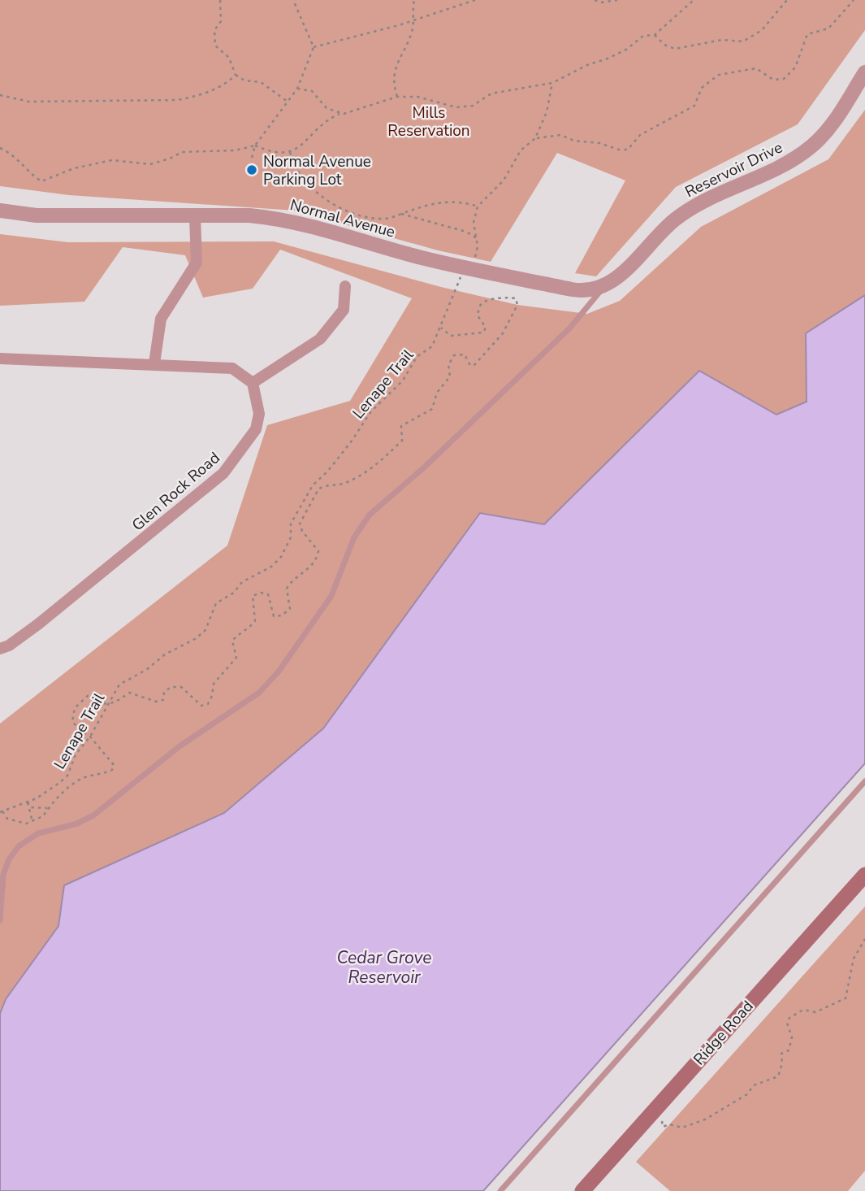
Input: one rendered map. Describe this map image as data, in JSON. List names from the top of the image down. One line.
{"streets":{"main road":["Ridge Road"],"street":["Reservoir Drive","Normal Avenue","Glen Rock Road"],"path":["Lenape Trail"]},"crossings":[["Reservoir Drive","Normal Avenue"],["Normal Avenue","Lenape Trail"]],"water":["Cedar Grove Reservoir"],"parks":["Mills Reservation"],"places":["Normal Avenue Parking Lot"]}
